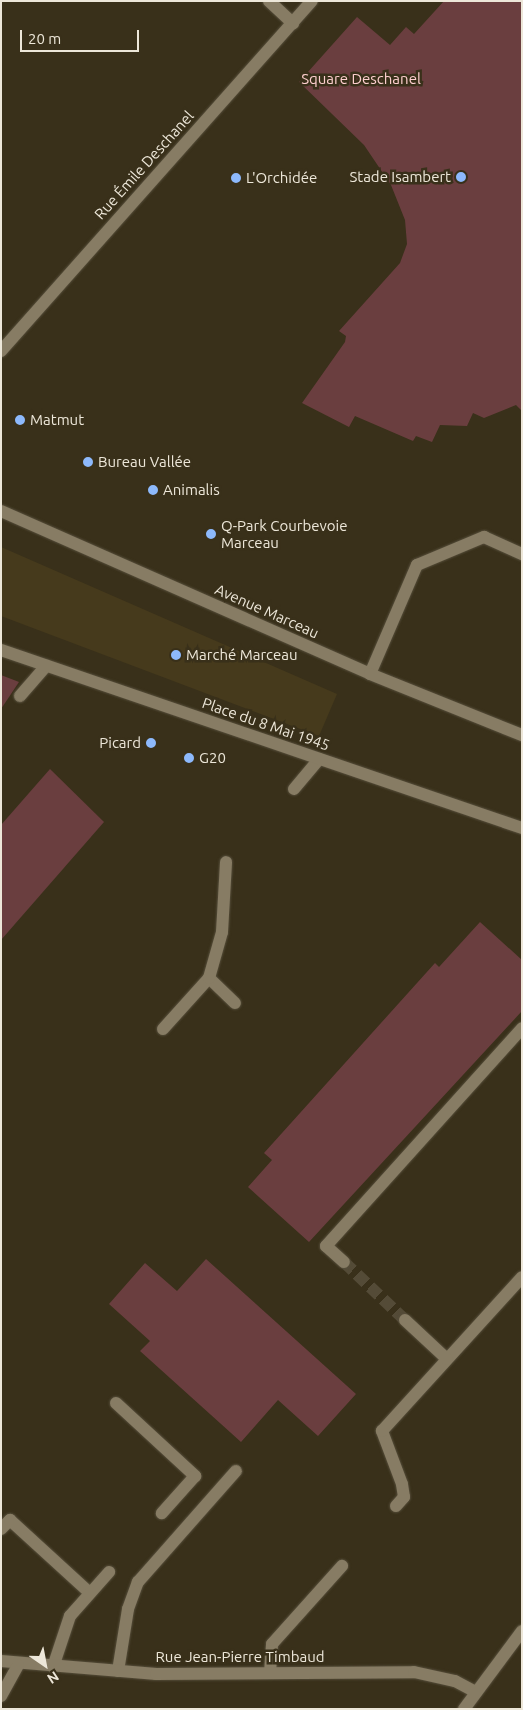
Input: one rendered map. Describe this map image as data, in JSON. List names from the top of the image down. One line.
{"streets":{"street":["Rue Émile Deschanel","Avenue Marceau","Place du 8 Mai 1945","Rue Jean-Pierre Timbaud"]},"parks":["Square Deschanel"],"places":["Stade Isambert","L'Orchidée","Matmut","Bureau Vallée","Animalis","Q-Park Courbevoie Marceau","Marché Marceau","Picard","G20"],"scale_bar":"20 m","north":"bottom right"}
